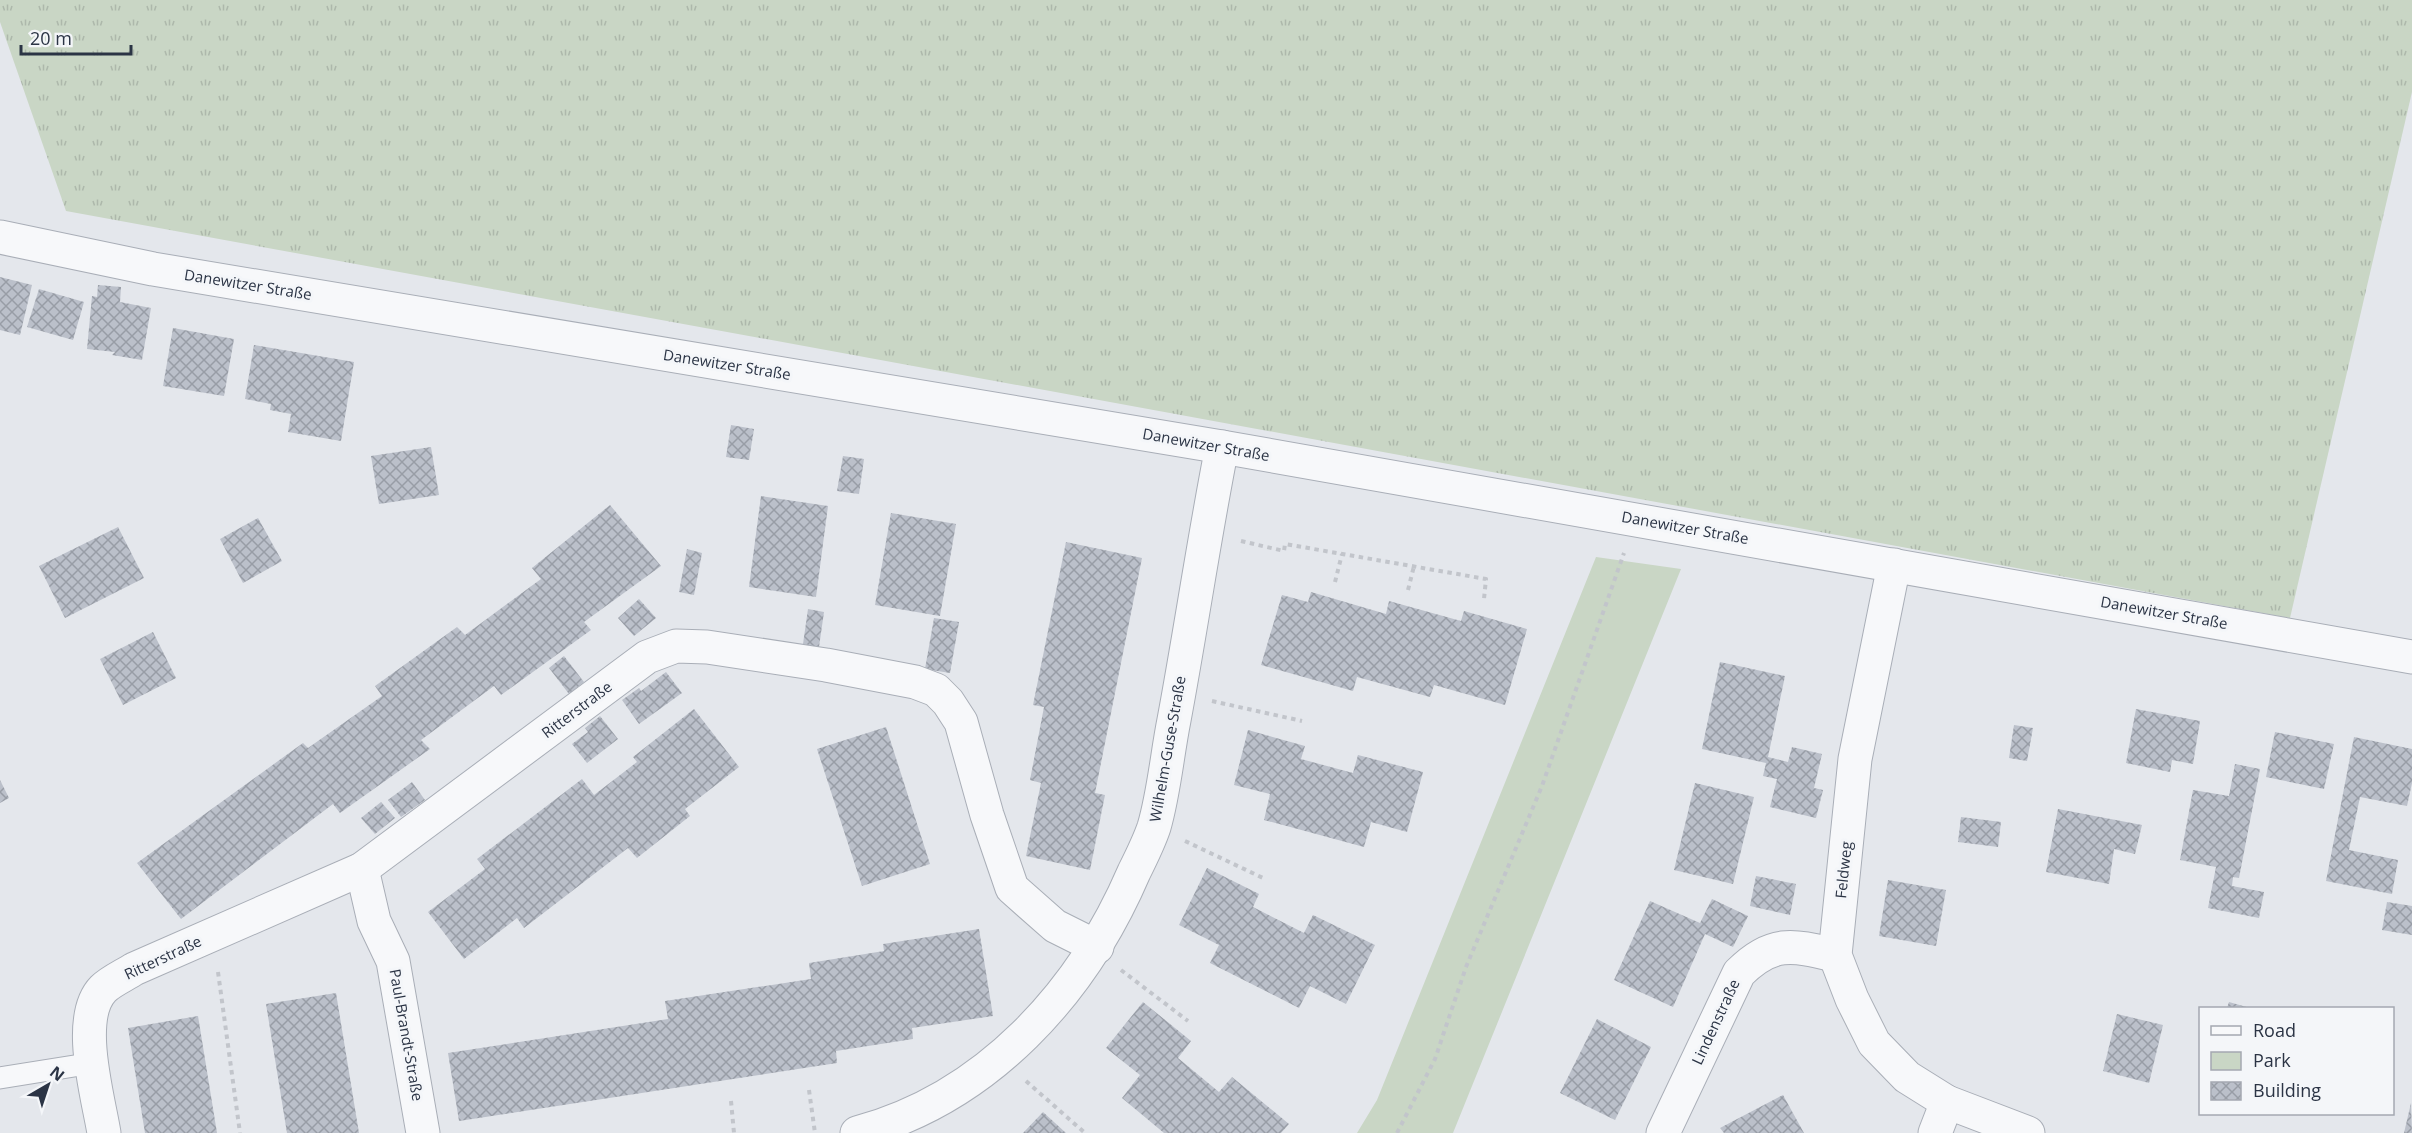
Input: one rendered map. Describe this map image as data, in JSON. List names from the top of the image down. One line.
{"streets":{"street":["Danewitzer Straße","Ritterstraße","Wilhelm-Guse-Straße","Feldweg","Lindenstraße","Paul-Brandt-Straße"]},"crossings":[["Danewitzer Straße","Wilhelm-Guse-Straße"],["Danewitzer Straße","Feldweg"],["Ritterstraße","Wilhelm-Guse-Straße"],["Ritterstraße","Paul-Brandt-Straße"],["Feldweg","Lindenstraße"]],"legend":["Road","Park","Building"],"scale_bar":"20 m","north":"top right"}
